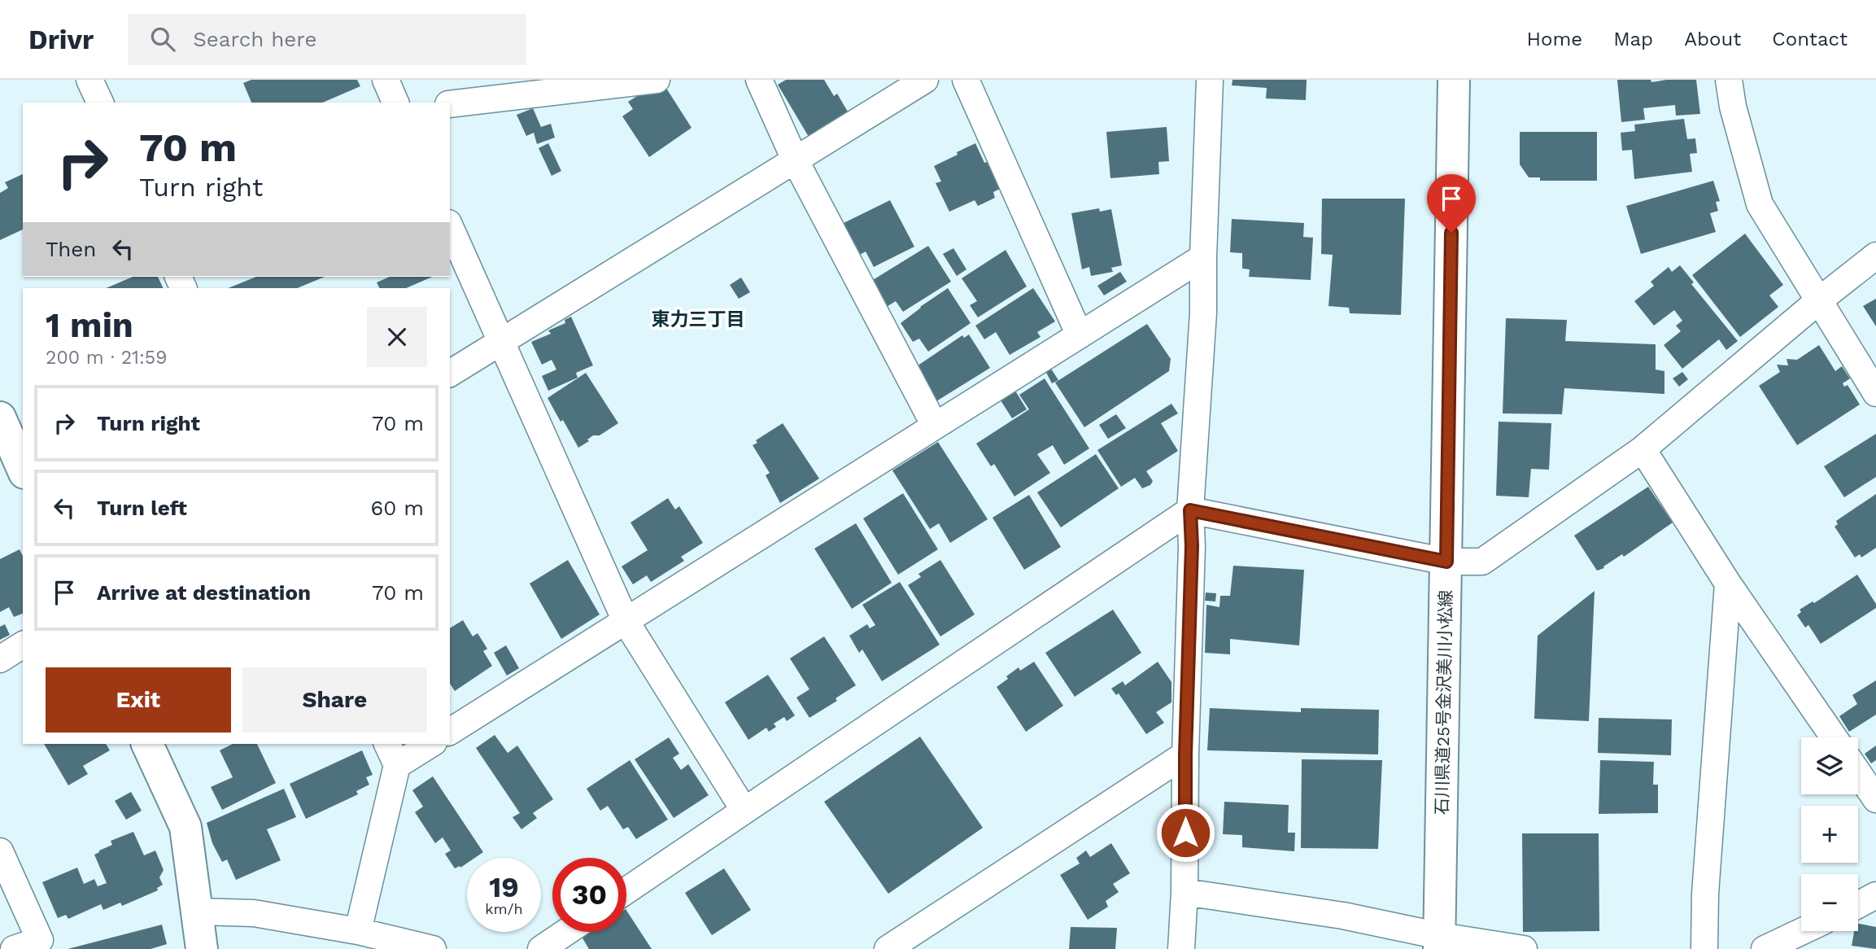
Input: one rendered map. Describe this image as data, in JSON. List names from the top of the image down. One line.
{"streets":{"main road":["石川県道25号金沢美川小松線"]},"districts":["東力三丁目"],"page":{"header":"Drivr","search":"Search here","nav":["Home","Map","About","Contact"],"turn":["70 m","Turn right"],"then":"Then","heading":["1 min","200 m · 21:59"],"list":[{"name":"Turn right","value":"70 m"},{"name":"Turn left","value":"60 m"},{"name":"Arrive at destination","value":"70 m"}],"buttons":["Exit","Share"],"map_buttons":["+","−"],"speed":"19 km/h","limit":"30"}}
